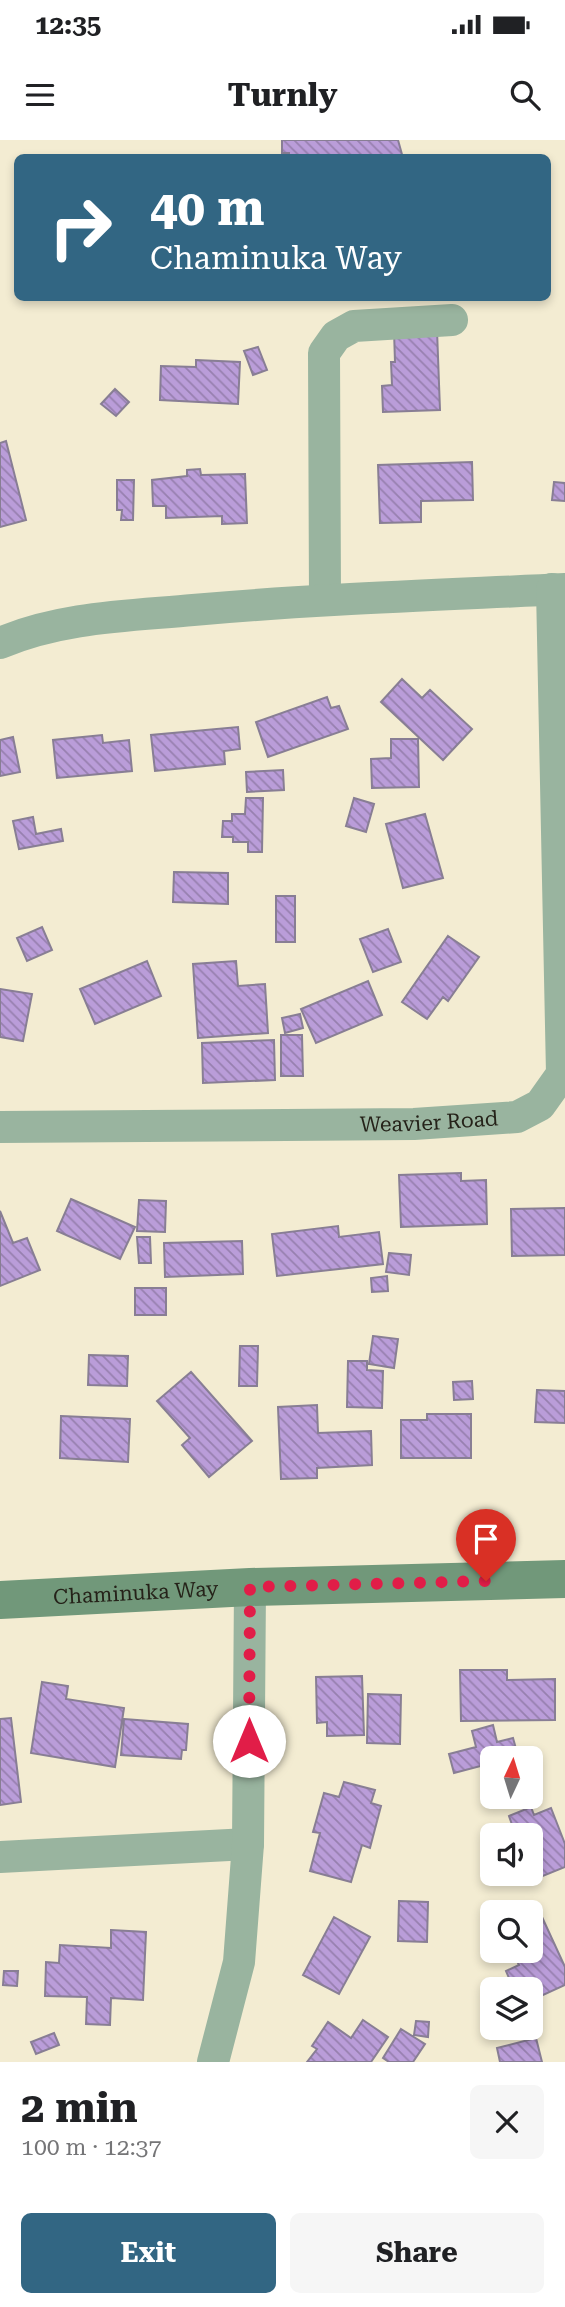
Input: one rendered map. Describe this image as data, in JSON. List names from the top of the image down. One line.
{"streets":{"street":["Weavier Road","Chaminuka Way"]},"north":"top","page":{"status":"12:35","header":"Turnly","turn":["40 m","Chaminuka Way"],"heading":["2 min","100 m · 12:37"],"buttons":["Exit","Share"]}}
